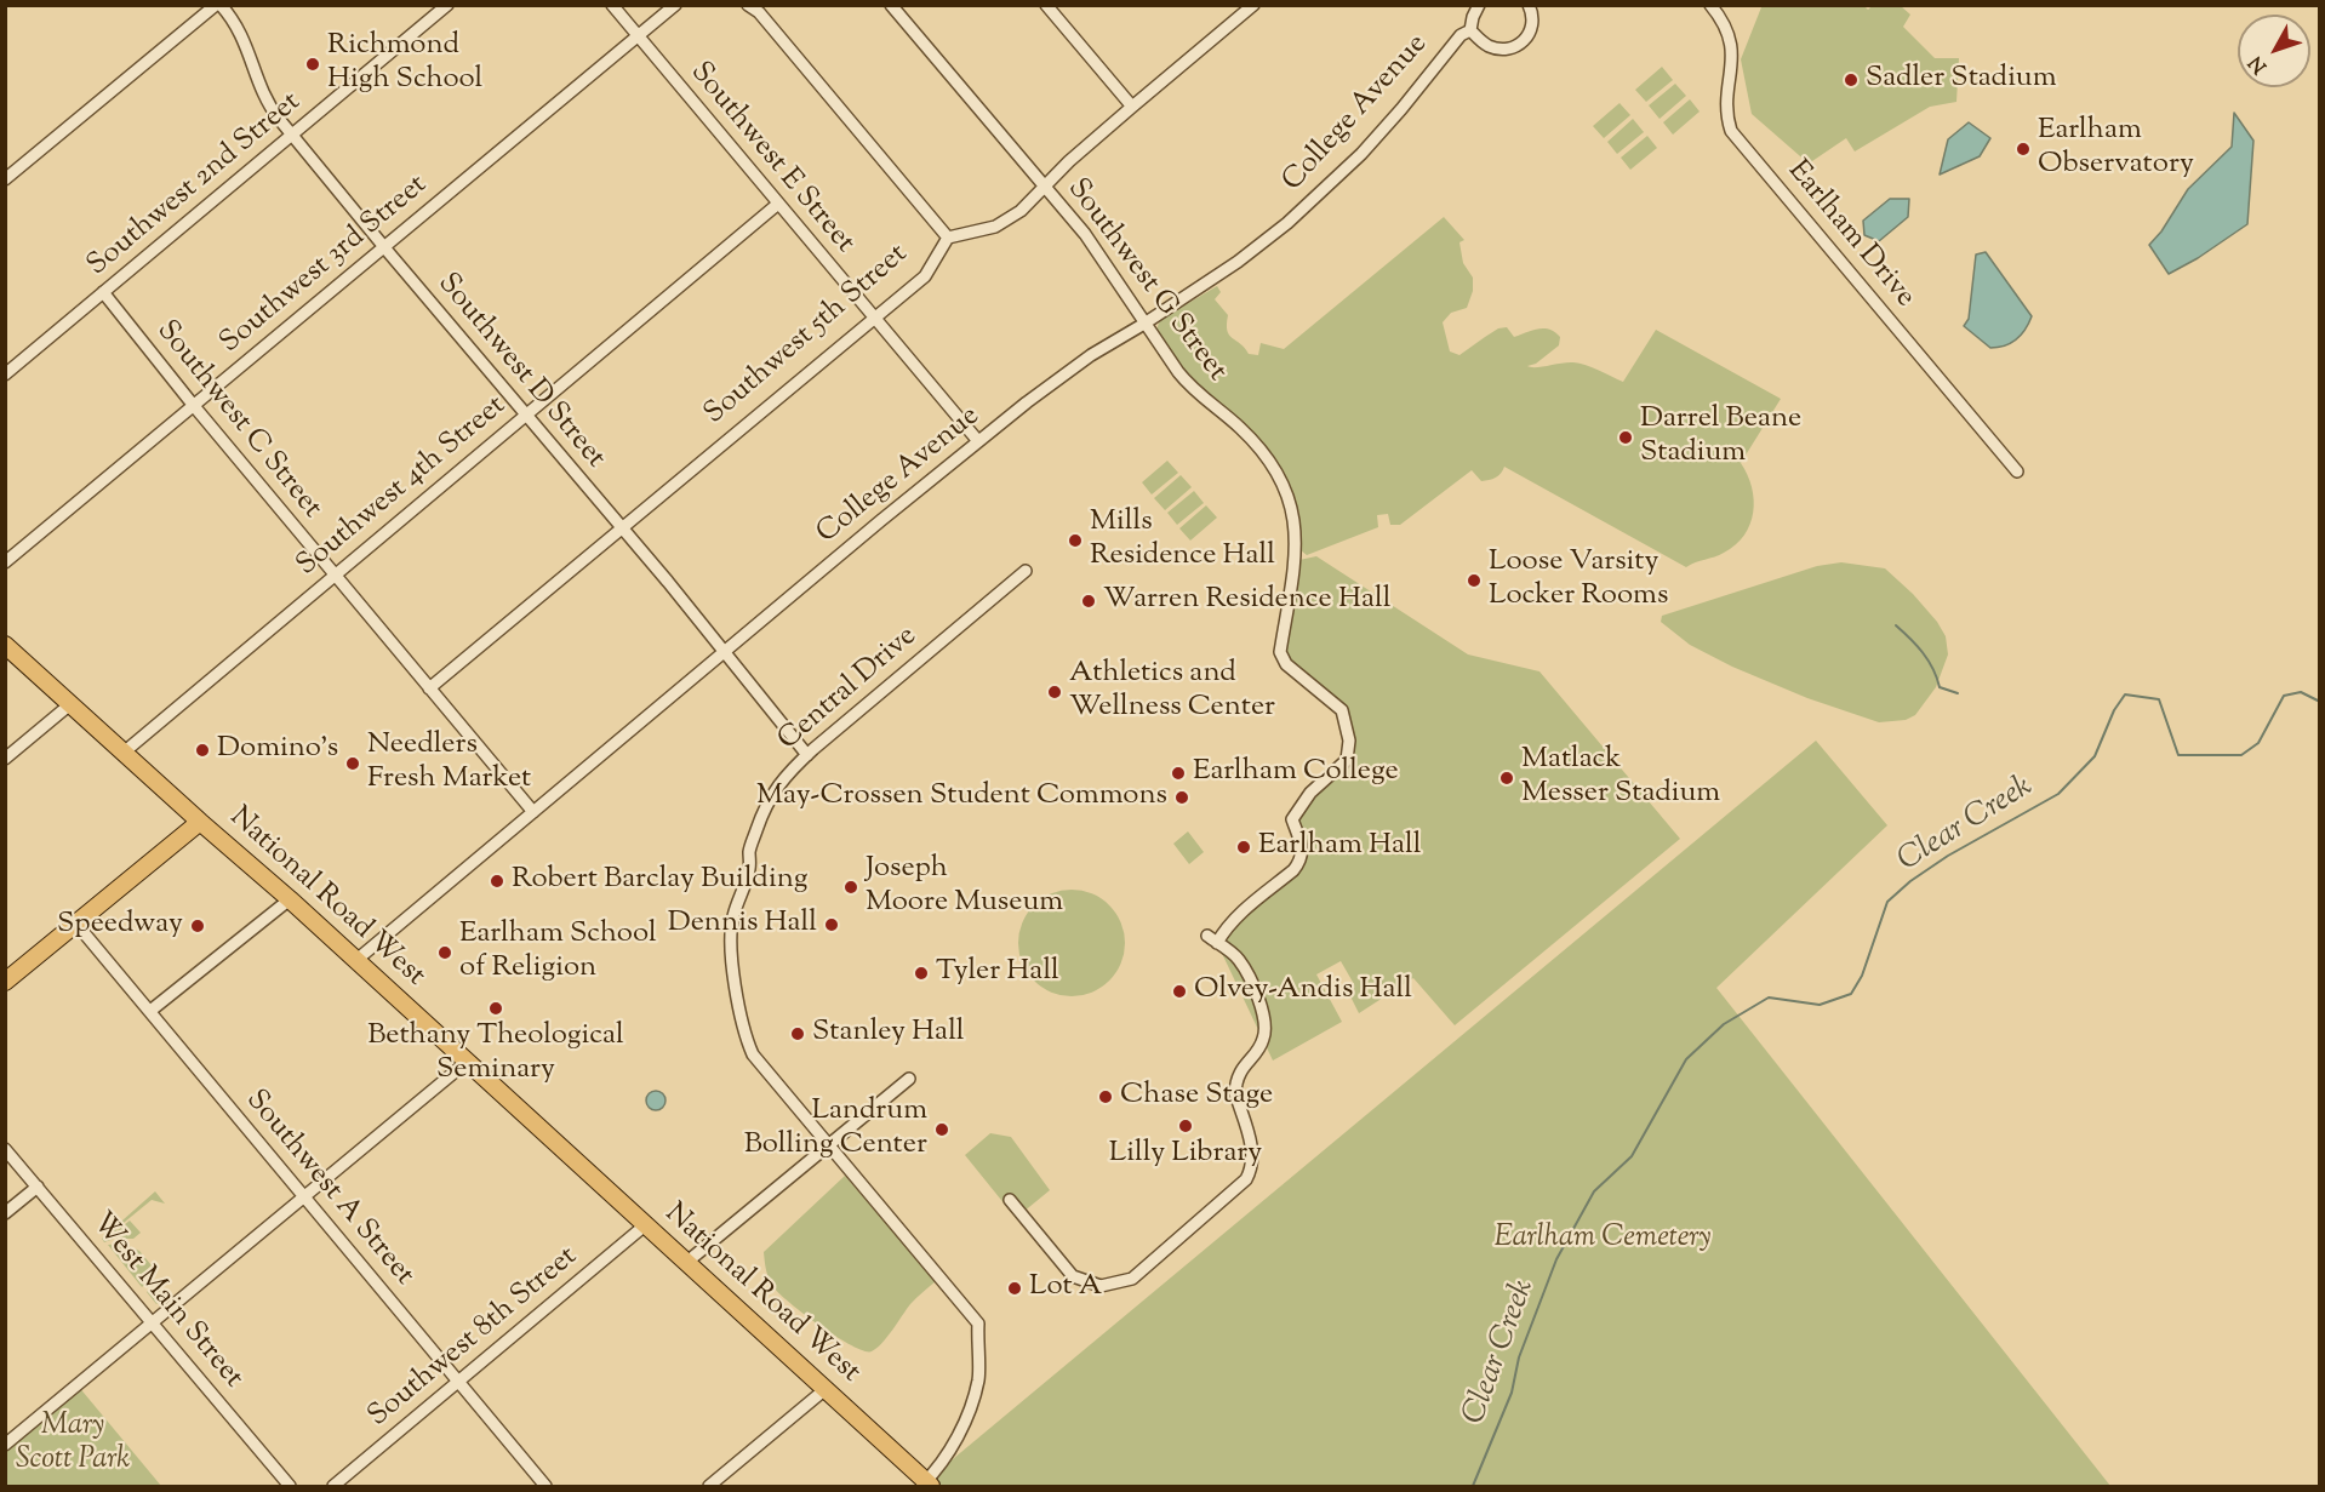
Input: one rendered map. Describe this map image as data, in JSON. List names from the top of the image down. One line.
{"streets":{"main road":["National Road West"],"street":["College Avenue","Southwest E Street","Southwest 2nd Street","Earlham Drive","Southwest 3rd Street","Southwest G Street","Southwest 5th Street","Southwest D Street","Southwest C Street","Southwest 4th Street","Central Drive","Southwest A Street","West Main Street","Southwest 8th Street"]},"crossings":[["College Avenue","Southwest E Street"],["College Avenue","Southwest G Street"],["College Avenue","Southwest D Street"],["College Avenue","Southwest C Street"],["College Avenue","National Road West"],["Southwest E Street","Southwest 3rd Street"],["Southwest E Street","Southwest 5th Street"],["Southwest E Street","Southwest 4th Street"],["Southwest 2nd Street","Southwest D Street"],["Southwest 2nd Street","Southwest C Street"],["Southwest 3rd Street","Southwest D Street"],["Southwest 3rd Street","Southwest C Street"],["Southwest G Street","Southwest 5th Street"],["Southwest 5th Street","Southwest D Street"],["Southwest 5th Street","Southwest C Street"],["Southwest D Street","Southwest 4th Street"],["Southwest D Street","Central Drive"],["Southwest C Street","Southwest 4th Street"],["Southwest 4th Street","National Road West"],["Central Drive","National Road West"],["National Road West","Southwest 8th Street"],["Southwest A Street","Southwest 8th Street"]],"water":["Clear Creek"],"parks":["Earlham Cemetery","Mary Scott Park"],"places":["Richmond High School","Sadler Stadium","Earlham Observatory","Darrel Beane Stadium","Mills Residence Hall","Loose Varsity Locker Rooms","Warren Residence Hall","Athletics and Wellness Center","Domino's","Needlers Fresh Market","Earlham College","Matlack Messer Stadium","May-Crossen Student Commons","Earlham Hall","Robert Barclay Building","Joseph Moore Museum","Dennis Hall","Speedway","Earlham School of Religion","Tyler Hall","Olvey-Andis Hall","Bethany Theological Seminary","Stanley Hall","Chase Stage","Lilly Library","Landrum Bolling Center","Lot A"],"north":"bottom left"}
